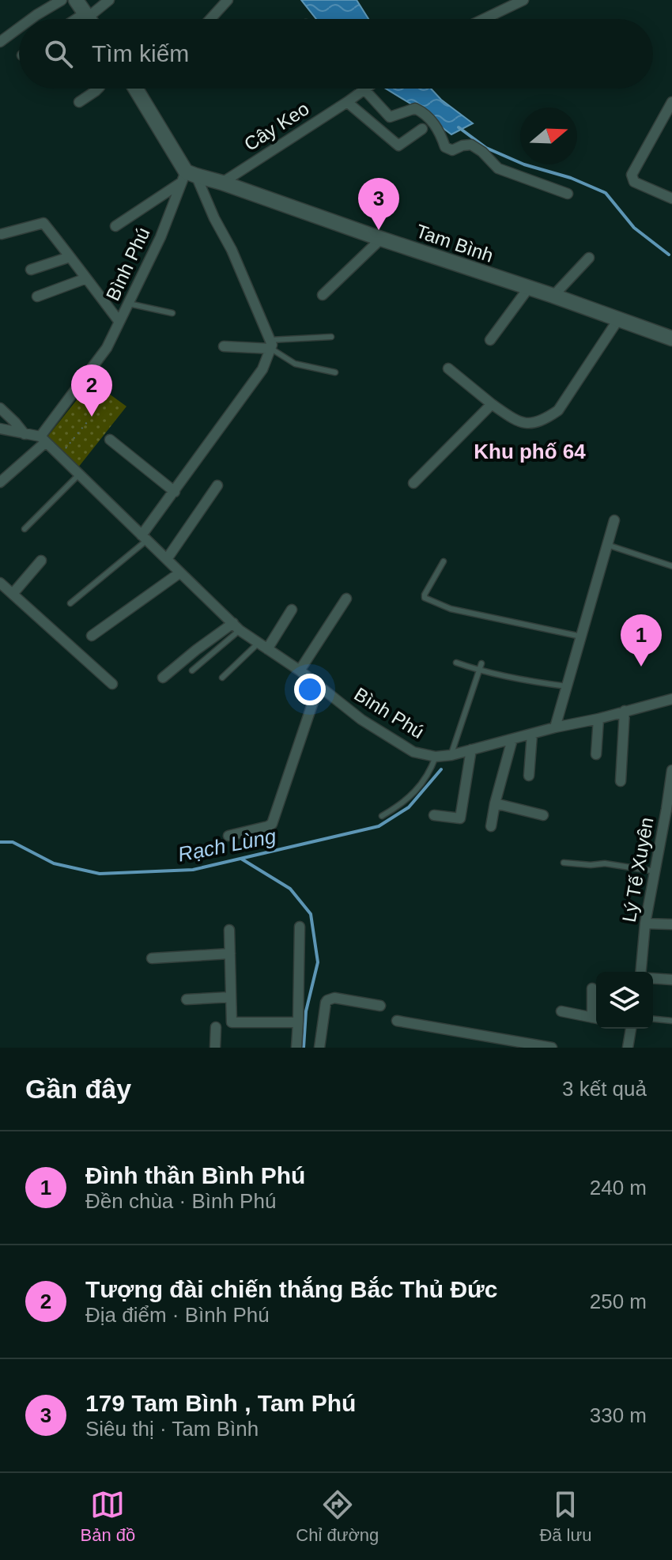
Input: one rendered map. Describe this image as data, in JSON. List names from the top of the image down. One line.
{"streets":{"main road":["Tam Bình"],"street":["Cây Keo","Bình Phú","Lý Tế Xuyên"]},"crossings":[["Cây Keo","Tam Bình"],["Tam Bình","Bình Phú"]],"districts":["Khu phố 64"],"water":["Rạch Lùng"],"north":"right","page":{"search":"Tìm kiếm","pins":["3","2","1"],"heading":["Gần đây","3 kết quả"],"list":[{"mark":"1","name":"Đình thần Bình Phú","note":"Đền chùa · Bình Phú","value":"240 m"},{"mark":"2","name":"Tượng đài chiến thắng Bắc Thủ Đức","note":"Địa điểm · Bình Phú","value":"250 m"},{"mark":"3","name":"179 Tam Bình , Tam Phú","note":"Siêu thị · Tam Bình","value":"330 m"}],"nav":["Bản đồ","Chỉ đường","Đã lưu"]}}
